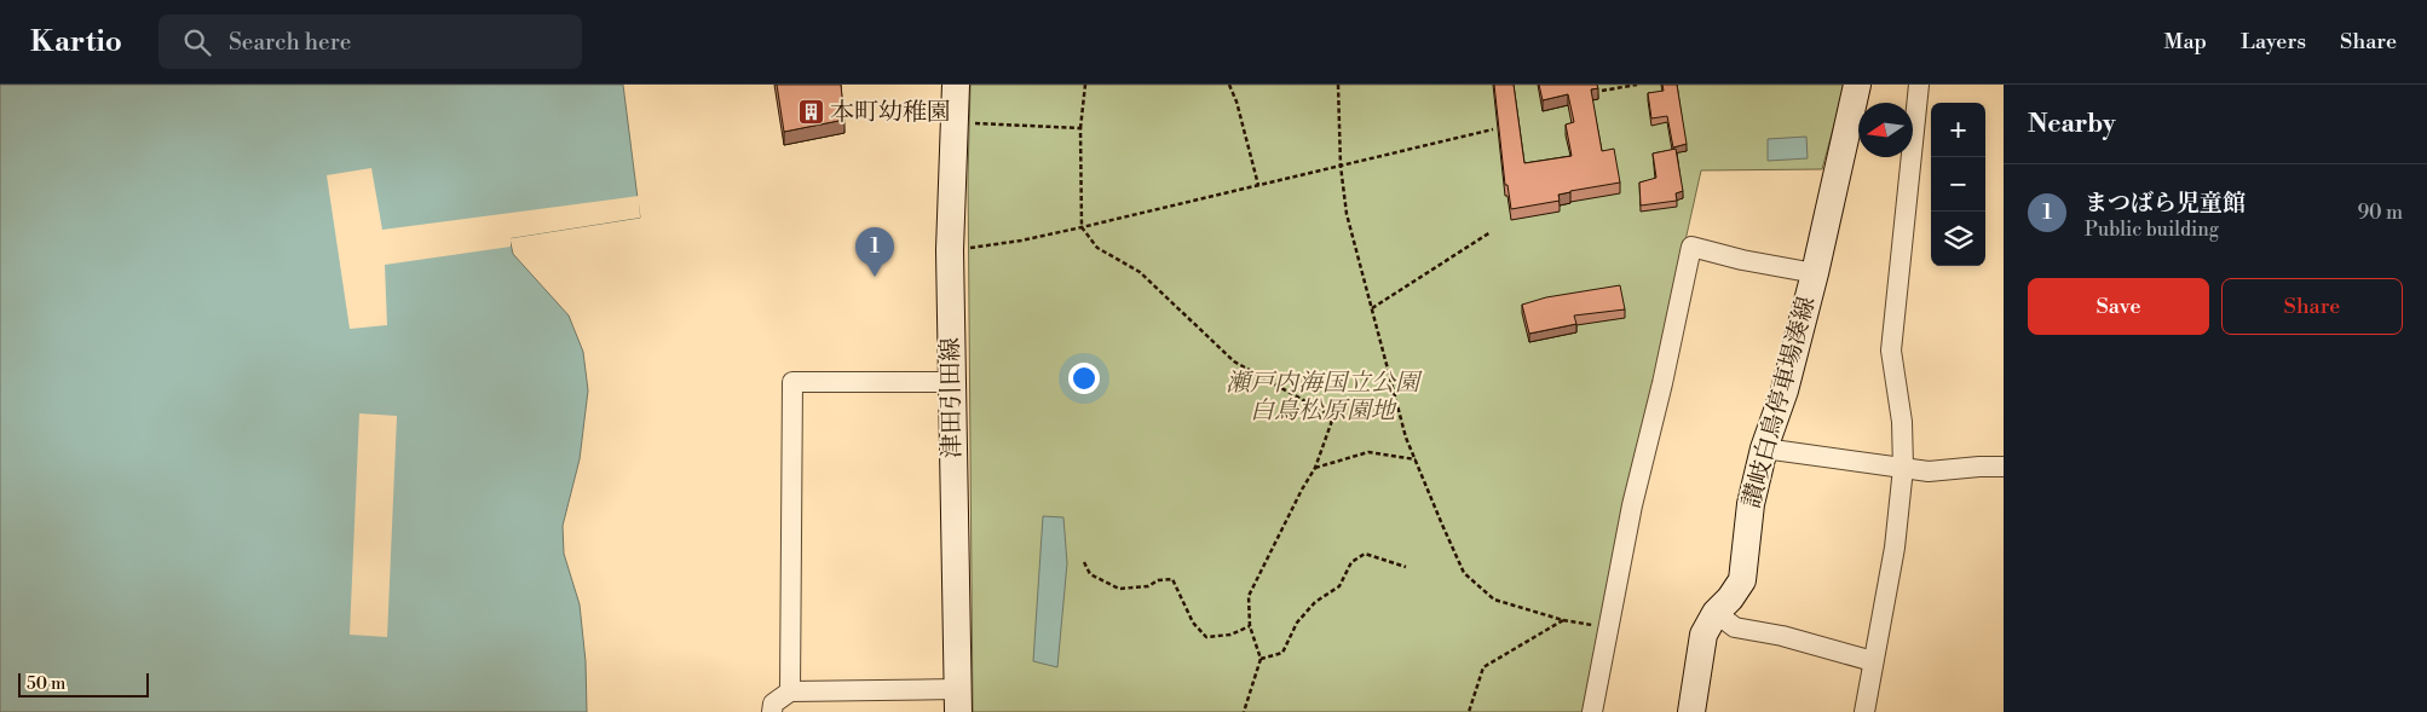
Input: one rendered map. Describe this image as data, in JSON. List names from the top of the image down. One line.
{"streets":{"main road":["津田引田線","讃岐白鳥停車場湊線"]},"parks":["瀬戸内海国立公園 白鳥松原園地"],"places":{"building":["本町幼稚園"]},"scale_bar":"50 m","north":"left","page":{"header":"Kartio","search":"Search here","nav":["Map","Layers","Share"],"heading":"Nearby","map_buttons":["+","−"],"list":[{"mark":"1","name":"まつばら児童館","note":"Public building","value":"90 m"}],"pins":"1","buttons":["Save","Share"],"scale":"50 m"}}
